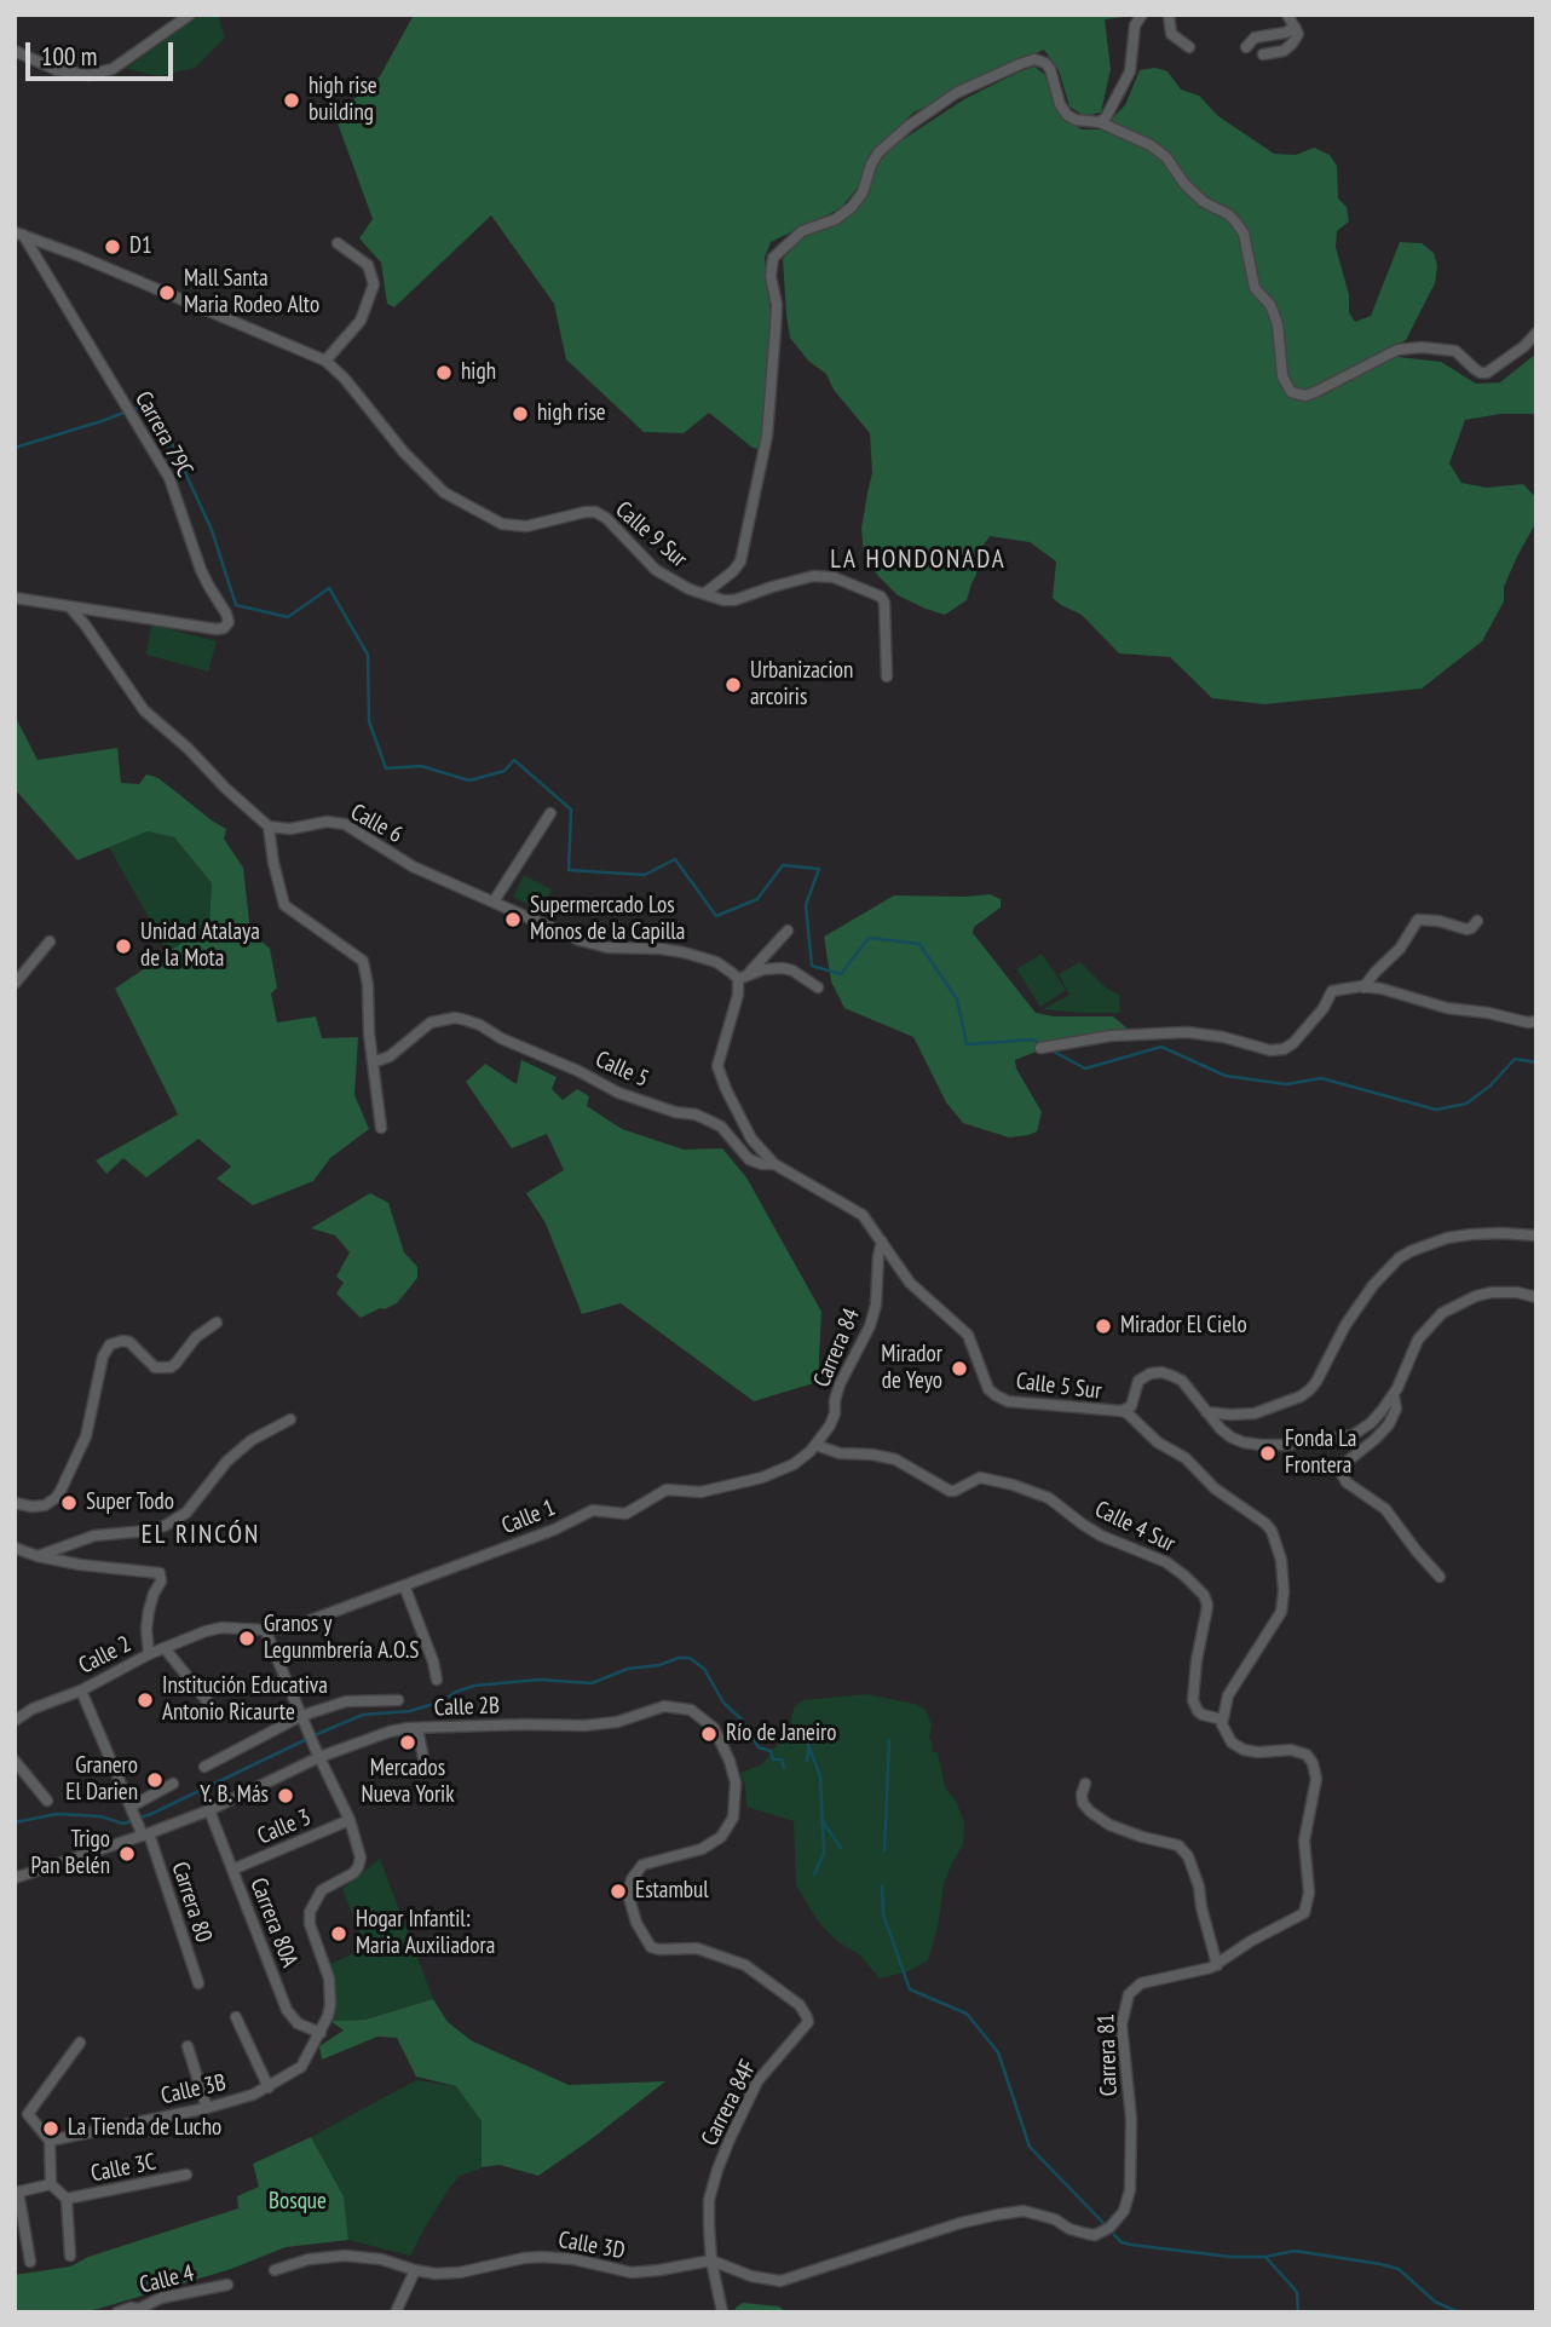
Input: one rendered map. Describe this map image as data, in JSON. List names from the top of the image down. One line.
{"streets":{"street":["Carrera 79C","Calle 9 Sur","Calle 6","Calle 5","Carrera 84","Calle 5 Sur","Calle 1","Calle 4 Sur","Calle 2","Calle 2B","Calle 3","Carrera 80","Carrera 80A","Carrera 81","Calle 3B","Carrera 84F","Calle 3C","Calle 3D","Calle 4"]},"crossings":[["Carrera 79C","Calle 9 Sur"],["Calle 5","Calle 5 Sur"],["Carrera 84","Calle 5 Sur"],["Carrera 84","Calle 1"],["Calle 5 Sur","Calle 4 Sur"],["Calle 5 Sur","Carrera 81"],["Calle 1","Calle 4 Sur"],["Calle 1","Calle 2"],["Calle 4 Sur","Carrera 81"],["Calle 2","Carrera 80"],["Calle 2B","Carrera 80"],["Calle 2B","Carrera 80A"],["Calle 2B","Carrera 84F"],["Calle 3","Carrera 80A"],["Calle 3","Calle 3B"],["Carrera 80A","Calle 3B"],["Carrera 81","Carrera 84F"],["Carrera 81","Calle 3D"],["Carrera 84F","Calle 3D"]],"districts":["LA HONDONADA","EL RINCÓN"],"parks":["Bosque"],"places":["high rise building","D1","Mall Santa Maria Rodeo Alto","high","high rise","Urbanizacion arcoiris","Supermercado Los Monos de la Capilla","Unidad Atalaya de la Mota","Mirador El Cielo","Mirador de Yeyo","Fonda La Frontera","Super Todo","Granos y Legunmbrería A.O.S","Institución Educativa Antonio Ricaurte","Río de Janeiro","Mercados Nueva Yorik","Granero El Darien","Y. B. Más","Trigo Pan Belén","Estambul","Hogar Infantil: Maria Auxiliadora","La Tienda de Lucho"],"scale_bar":"100 m"}
